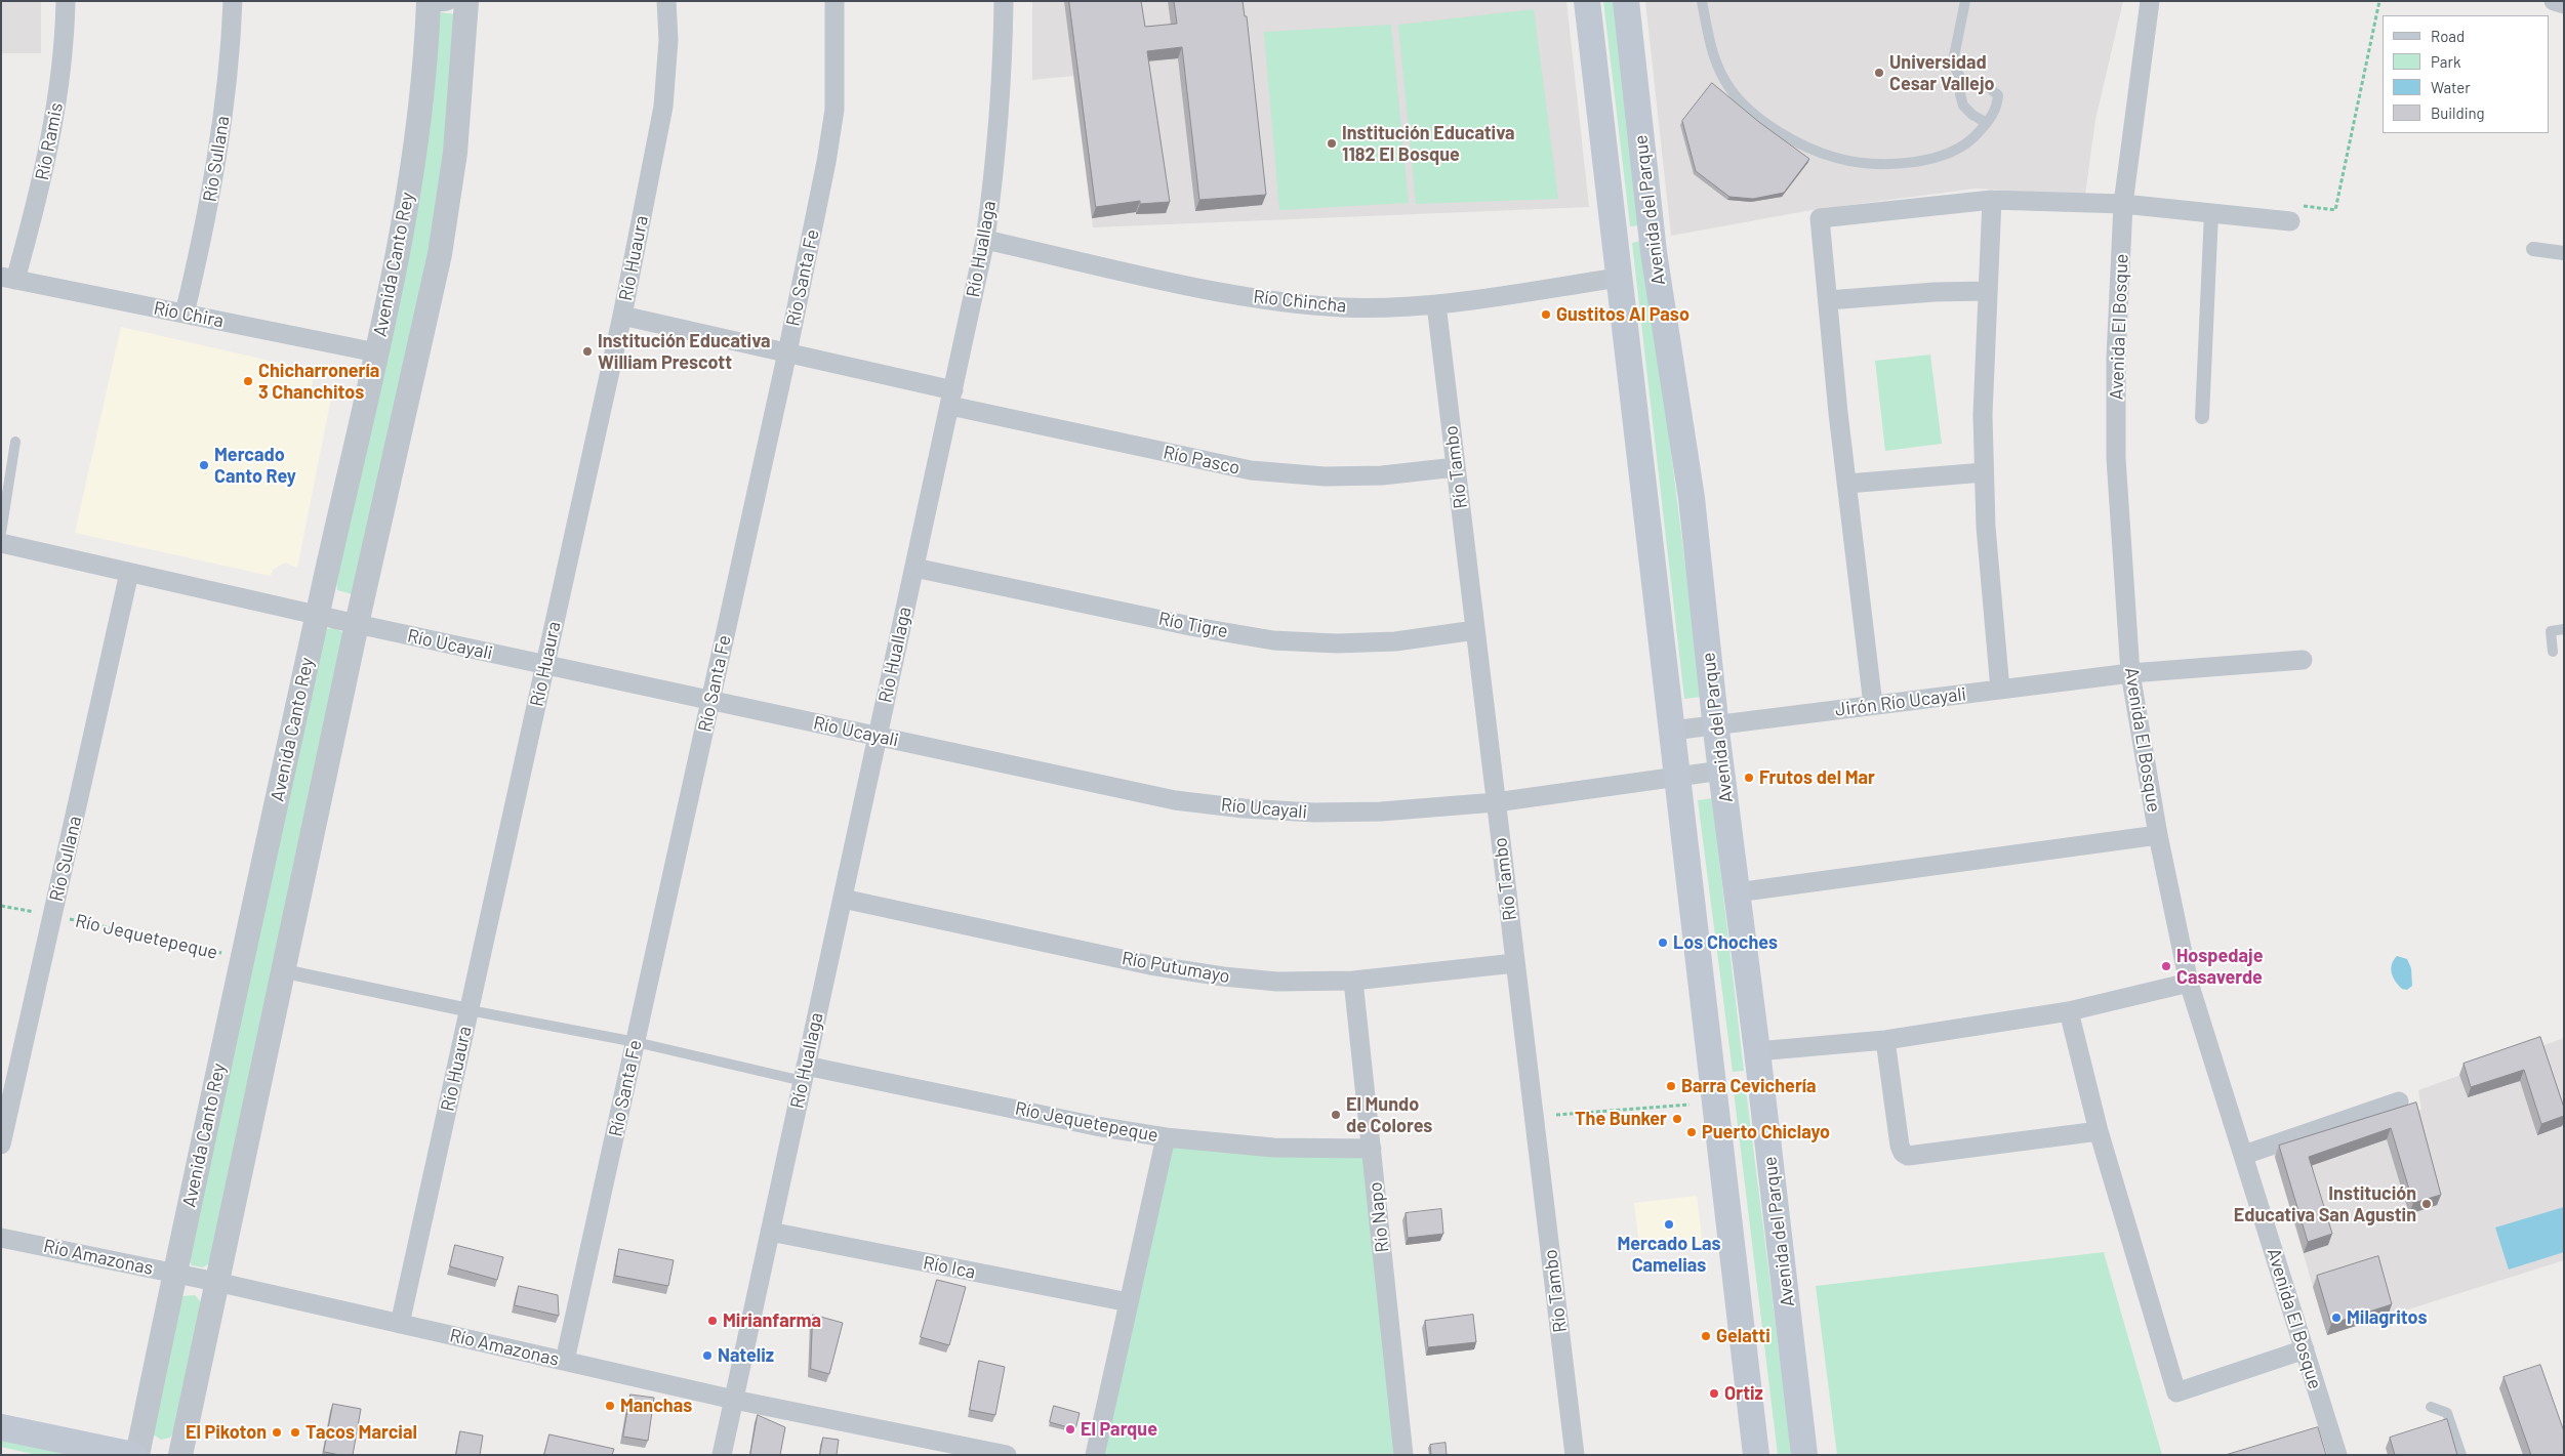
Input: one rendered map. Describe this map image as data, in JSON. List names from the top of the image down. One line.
{"streets":{"main road":["Avenida del Parque"],"street":["Río Ramis","Río Sullana","Río Huallaga","Río Huaura","Avenida Canto Rey","Río Santa Fe","Río Chincha","Río Chira","Avenida El Bosque","Río Pasco","Río Tambo","Río Tigre","Río Ucayali","Jirón Río Ucayali","Río Jequetepeque","Río Putumayo","Río Napo","Río Amazonas","Río Ica"]},"crossings":[["Río Ramis","Río Chira"],["Río Sullana","Río Chira"],["Río Sullana","Río Ucayali"],["Río Sullana","Río Jequetepeque"],["Avenida del Parque","Río Chincha"],["Avenida del Parque","Río Ucayali"],["Avenida del Parque","Jirón Río Ucayali"],["Río Huallaga","Río Chincha"],["Río Huallaga","Río Pasco"],["Río Huallaga","Río Tigre"],["Río Huallaga","Río Ucayali"],["Río Huallaga","Río Jequetepeque"],["Río Huallaga","Río Putumayo"],["Río Huallaga","Río Amazonas"],["Río Huallaga","Río Ica"],["Río Huaura","Río Pasco"],["Río Huaura","Río Ucayali"],["Río Huaura","Río Jequetepeque"],["Río Huaura","Río Amazonas"],["Avenida Canto Rey","Río Chira"],["Avenida Canto Rey","Río Ucayali"],["Avenida Canto Rey","Río Amazonas"],["Río Santa Fe","Río Pasco"],["Río Santa Fe","Río Ucayali"],["Río Santa Fe","Río Jequetepeque"],["Río Santa Fe","Río Amazonas"],["Río Chincha","Río Tambo"],["Avenida El Bosque","Jirón Río Ucayali"],["Río Pasco","Río Tambo"],["Río Tambo","Río Tigre"],["Río Tambo","Río Ucayali"],["Río Tambo","Río Putumayo"],["Río Jequetepeque","Río Napo"],["Río Putumayo","Río Napo"]],"places":["Universidad Cesar Vallejo","Institución Educativa 1182 El Bosque","Gustitos Al Paso","Institución Educativa William Prescott","Chicharronería 3 Chanchitos","Mercado Canto Rey","Frutos del Mar","Los Choches","Hospedaje Casaverde","Barra Cevichería","El Mundo de Colores","The Bunker","Puerto Chiclayo","Institución Educativa San Agustin","Mercado Las Camelias","Milagritos","Mirianfarma","Gelatti","Nateliz","Ortiz","Manchas","El Parque","El Pikoton","Tacos Marcial"],"legend":["Road","Park","Water","Building"]}
